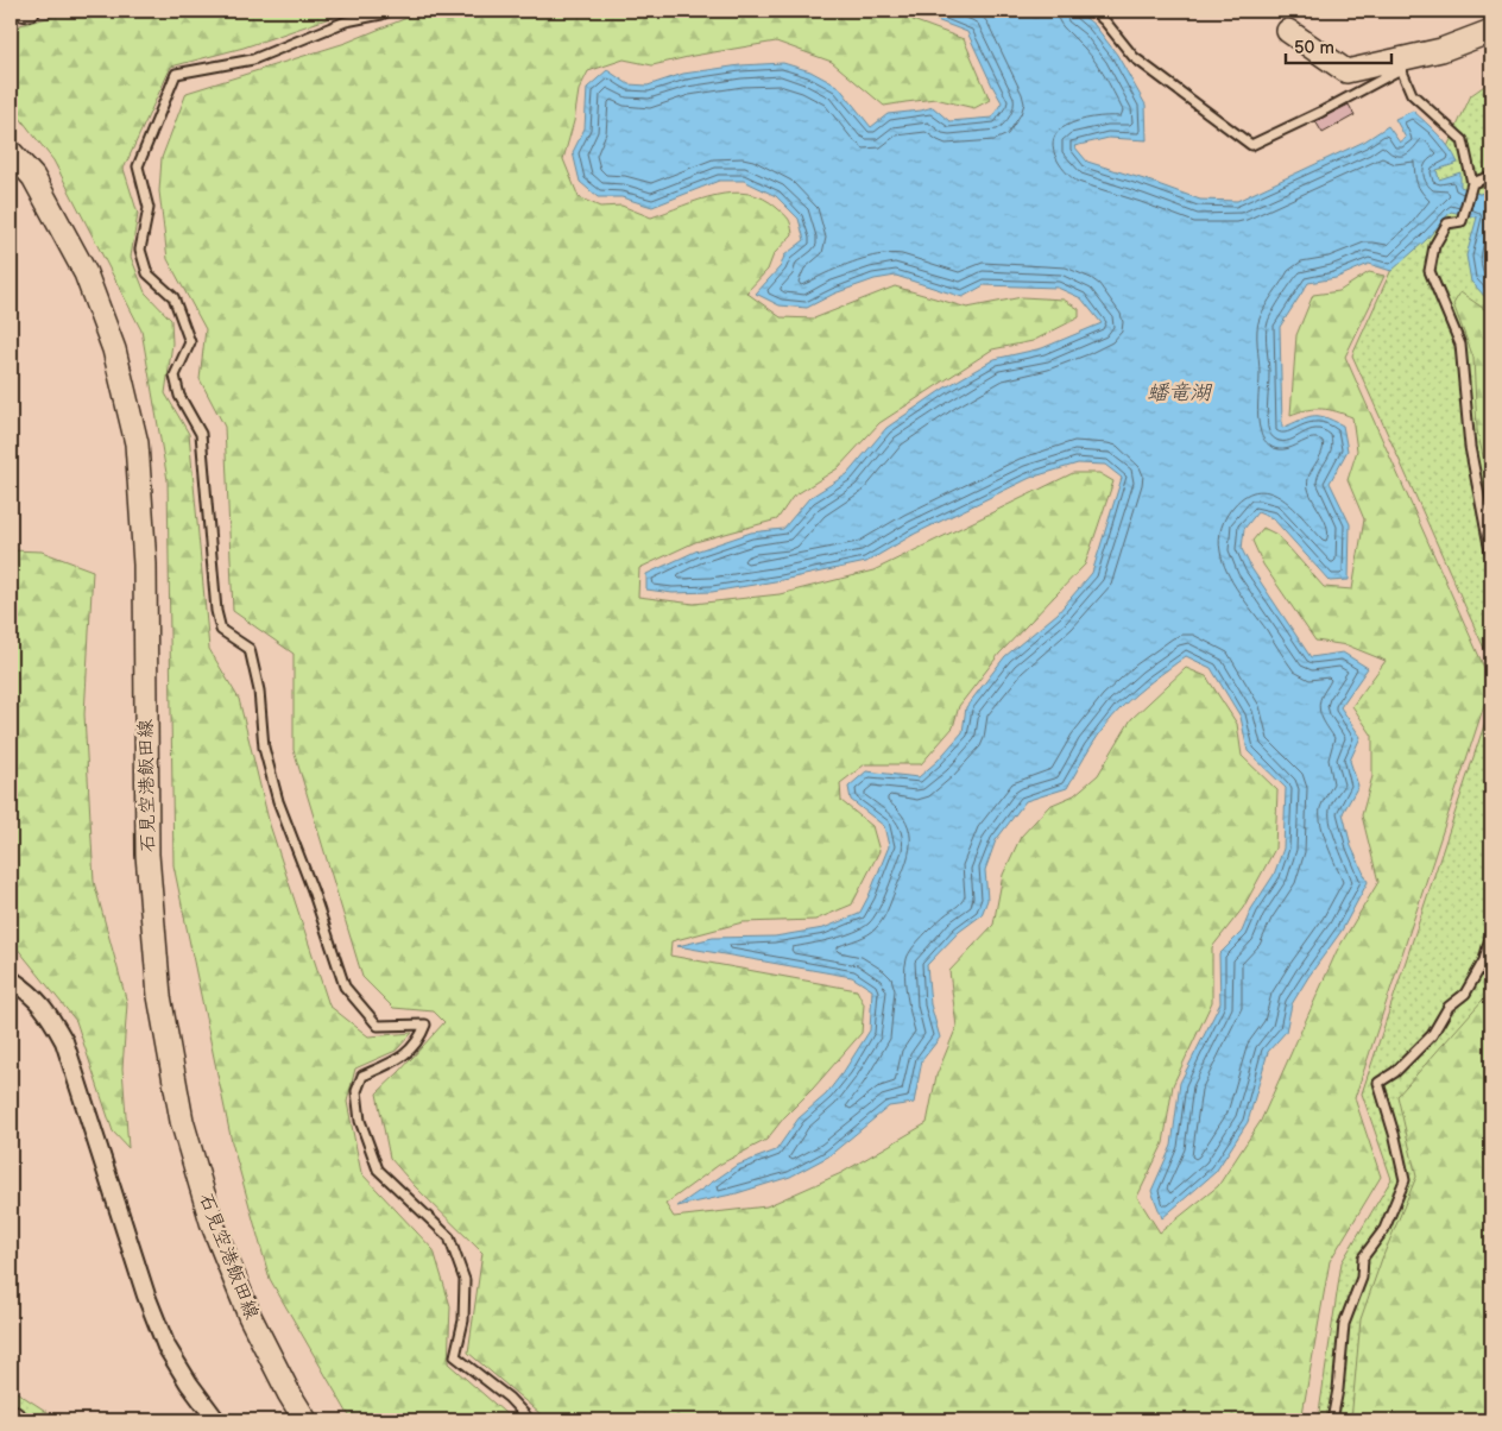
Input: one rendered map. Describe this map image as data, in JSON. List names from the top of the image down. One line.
{"streets":{"main road":["石見空港飯田線"]},"water":["蟠竜湖"],"scale_bar":"50 m"}
